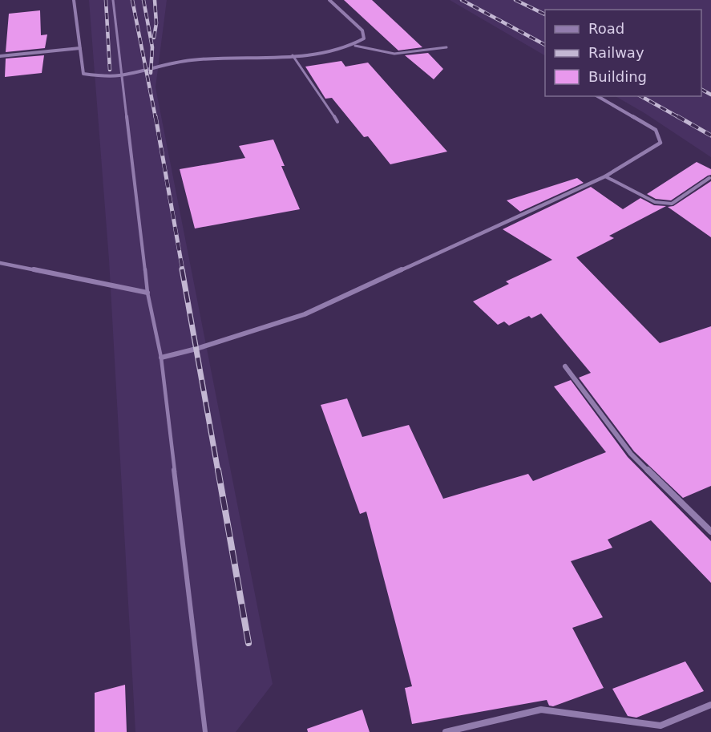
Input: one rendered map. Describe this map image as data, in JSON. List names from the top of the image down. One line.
{"legend":["Road","Railway","Building"]}
